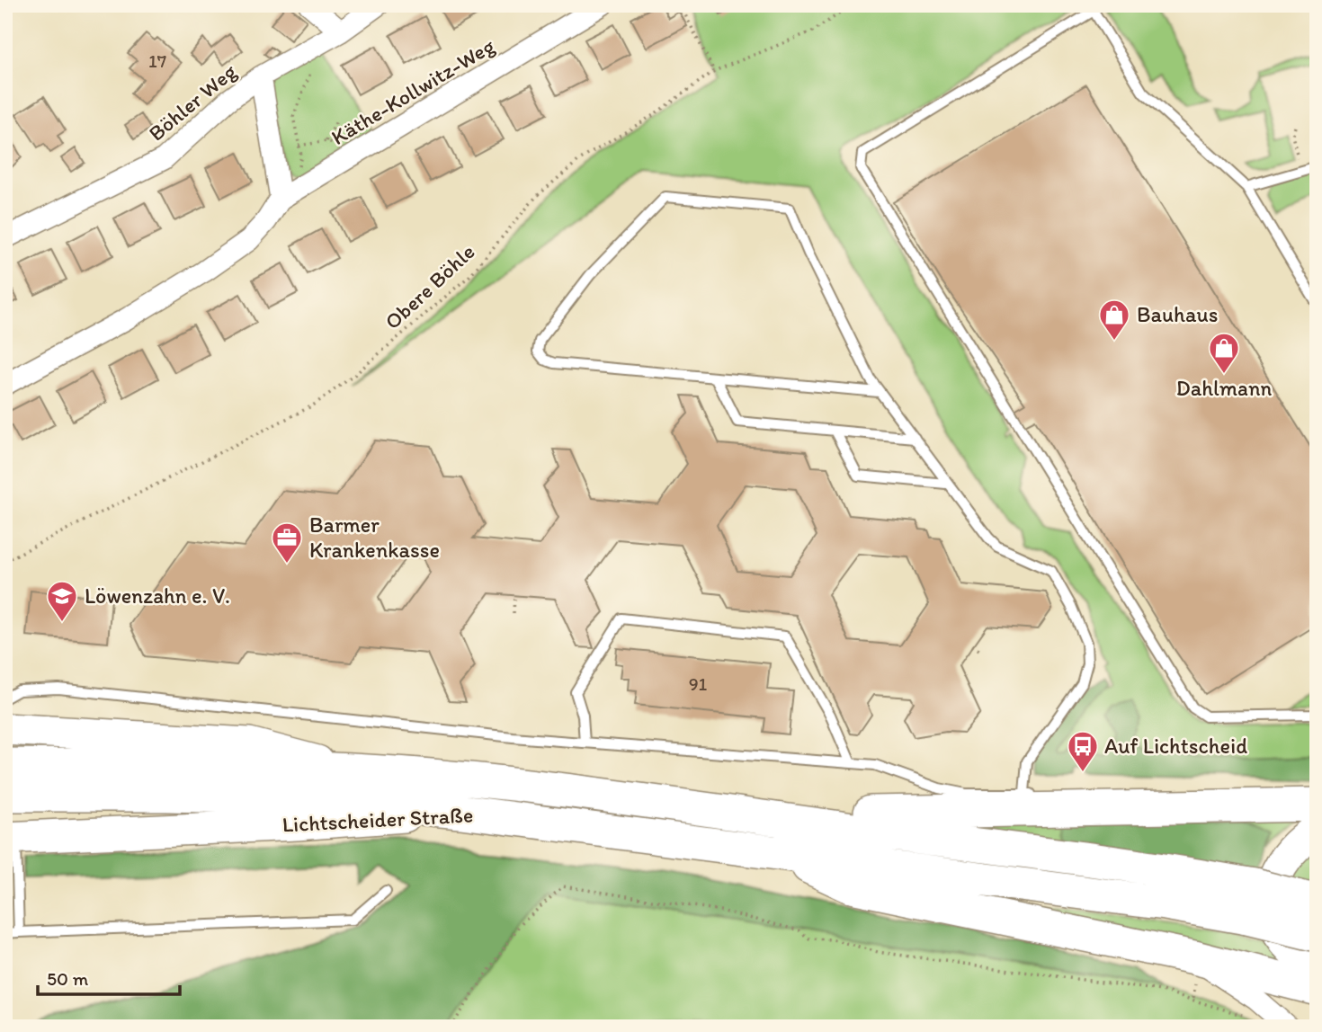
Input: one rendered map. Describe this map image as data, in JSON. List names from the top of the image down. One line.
{"streets":{"highway":["Lichtscheider Straße"],"street":["Käthe-Kollwitz-Weg","Böhler Weg"],"path":["Obere Böhle"]},"places":{"shop":["Bauhaus","Dahlmann"],"office":["Barmer Krankenkasse"],"school or university":["Löwenzahn e. V."],"bus stop":["Auf Lichtscheid"]},"house_numbers":["17","91"],"scale_bar":"50 m"}
